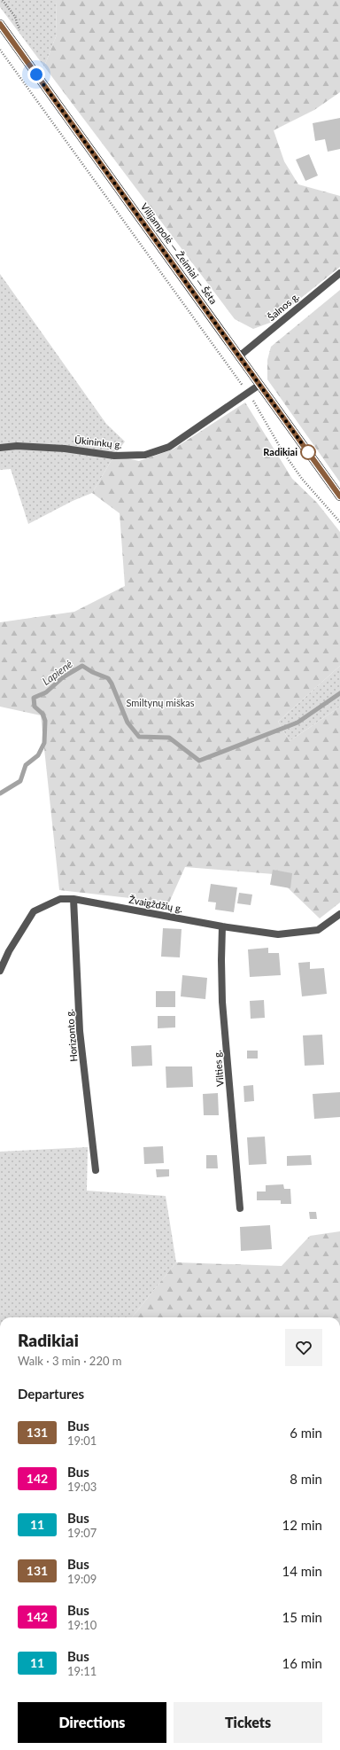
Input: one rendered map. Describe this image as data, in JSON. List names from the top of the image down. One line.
{"streets":{"main road":["Vilijampolė — Žeimiai — Šėta"],"street":["Šalnos g.","Ūkininkų g.","Žvaigždžių g.","Horizonto g.","Vilties g."]},"crossings":[["Vilijampolė — Žeimiai — Šėta","Šalnos g."],["Vilijampolė — Žeimiai — Šėta","Ūkininkų g."],["Žvaigždžių g.","Horizonto g."],["Žvaigždžių g.","Vilties g."]],"water":["Lapienė"],"parks":["Smiltynų miškas"],"places":["Radikiai"],"lines":["bus line 131"],"page":{"heading":[["Radikiai","Walk · 3 min · 220 m"],"Departures"],"list":[{"mark":"131","name":"Bus","note":"19:01","value":"6 min"},{"mark":"142","name":"Bus","note":"19:03","value":"8 min"},{"mark":"11","name":"Bus","note":"19:07","value":"12 min"},{"mark":"131","name":"Bus","note":"19:09","value":"14 min"},{"mark":"142","name":"Bus","note":"19:10","value":"15 min"},{"mark":"11","name":"Bus","note":"19:11","value":"16 min"}],"buttons":["Directions","Tickets"]}}
